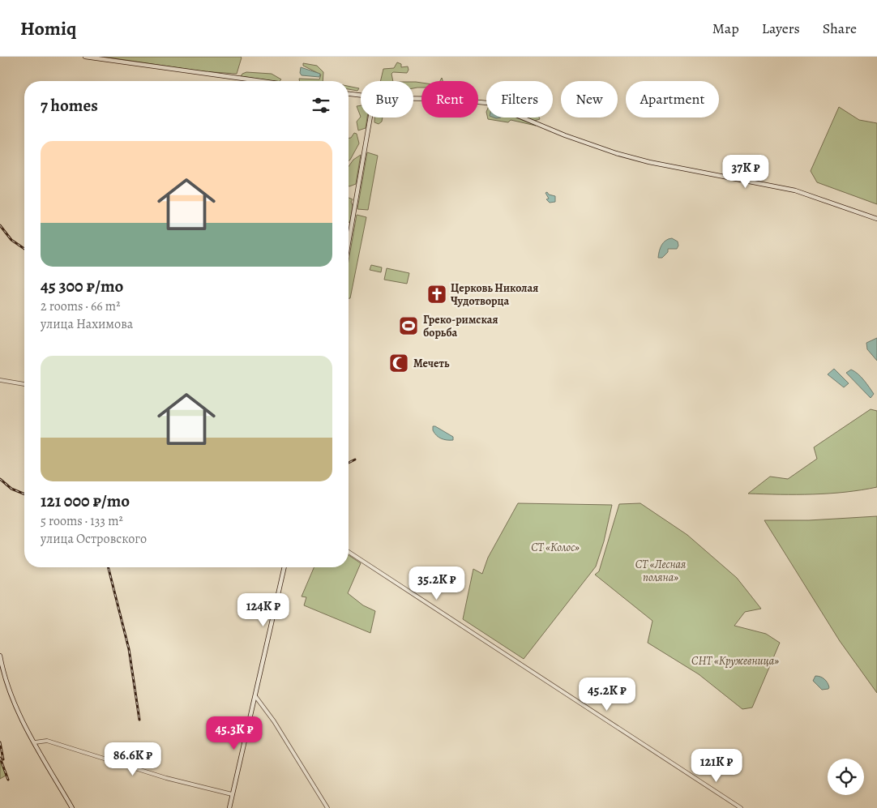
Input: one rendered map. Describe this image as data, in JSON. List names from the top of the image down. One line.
{"parks":["СТ «Колос»","СТ «Лесная поляна»","СНТ «Кружевница»"],"places":{"church":["Церковь Николая Чудотворца"],"sports":["Греко-римская борьба"],"mosque":["Мечеть"]},"page":{"header":"Homiq","nav":["Map","Layers","Share"],"chip":["Buy","Rent","Filters","New","Apartment"],"heading":"7 homes","list":[{"name":"45 300 ₽/mo","note":"2 rooms · 66 m² · улица Нахимова"},{"name":"121 000 ₽/mo","note":"5 rooms · 133 m² · улица Островского"}],"price":["37K ₽","35.2K ₽","124K ₽","45.2K ₽","45.3K ₽","86.6K ₽","121K ₽"]}}
